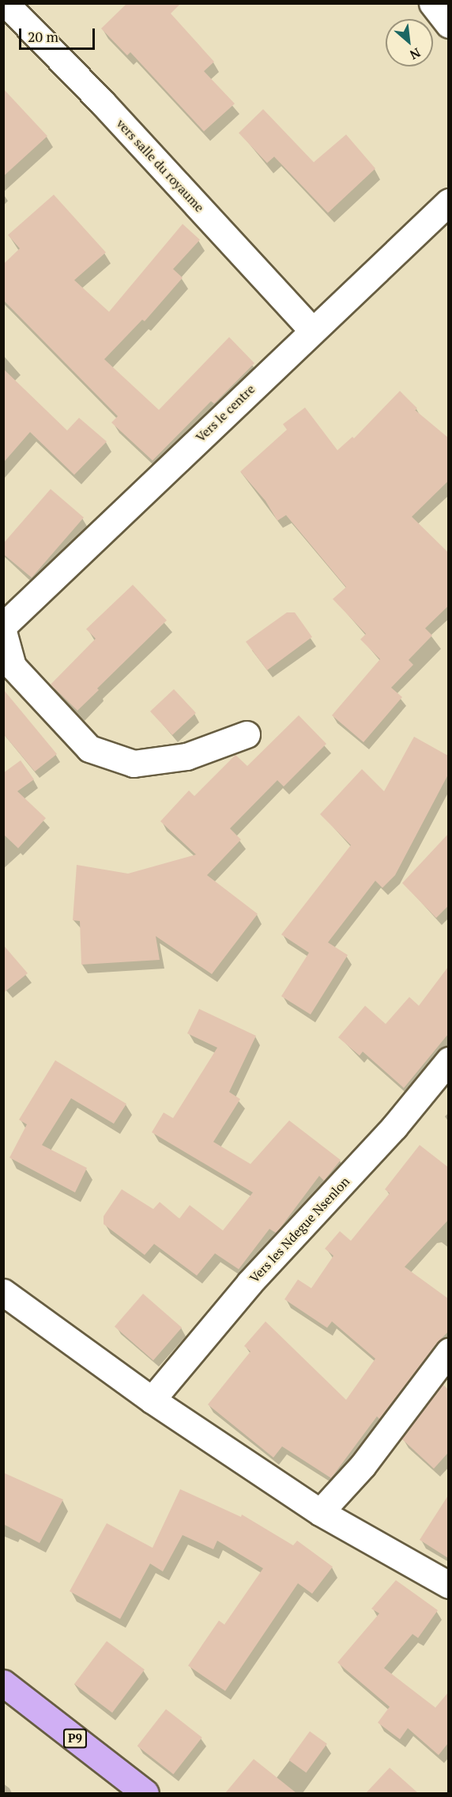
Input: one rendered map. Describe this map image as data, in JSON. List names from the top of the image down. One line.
{"streets":{"main road":["P9"],"street":["vers salle du royaume","Vers le centre","Vers les Ndegue Nsenlon"]},"crossings":[["vers salle du royaume","Vers le centre"]],"scale_bar":"20 m","north":"bottom right"}
